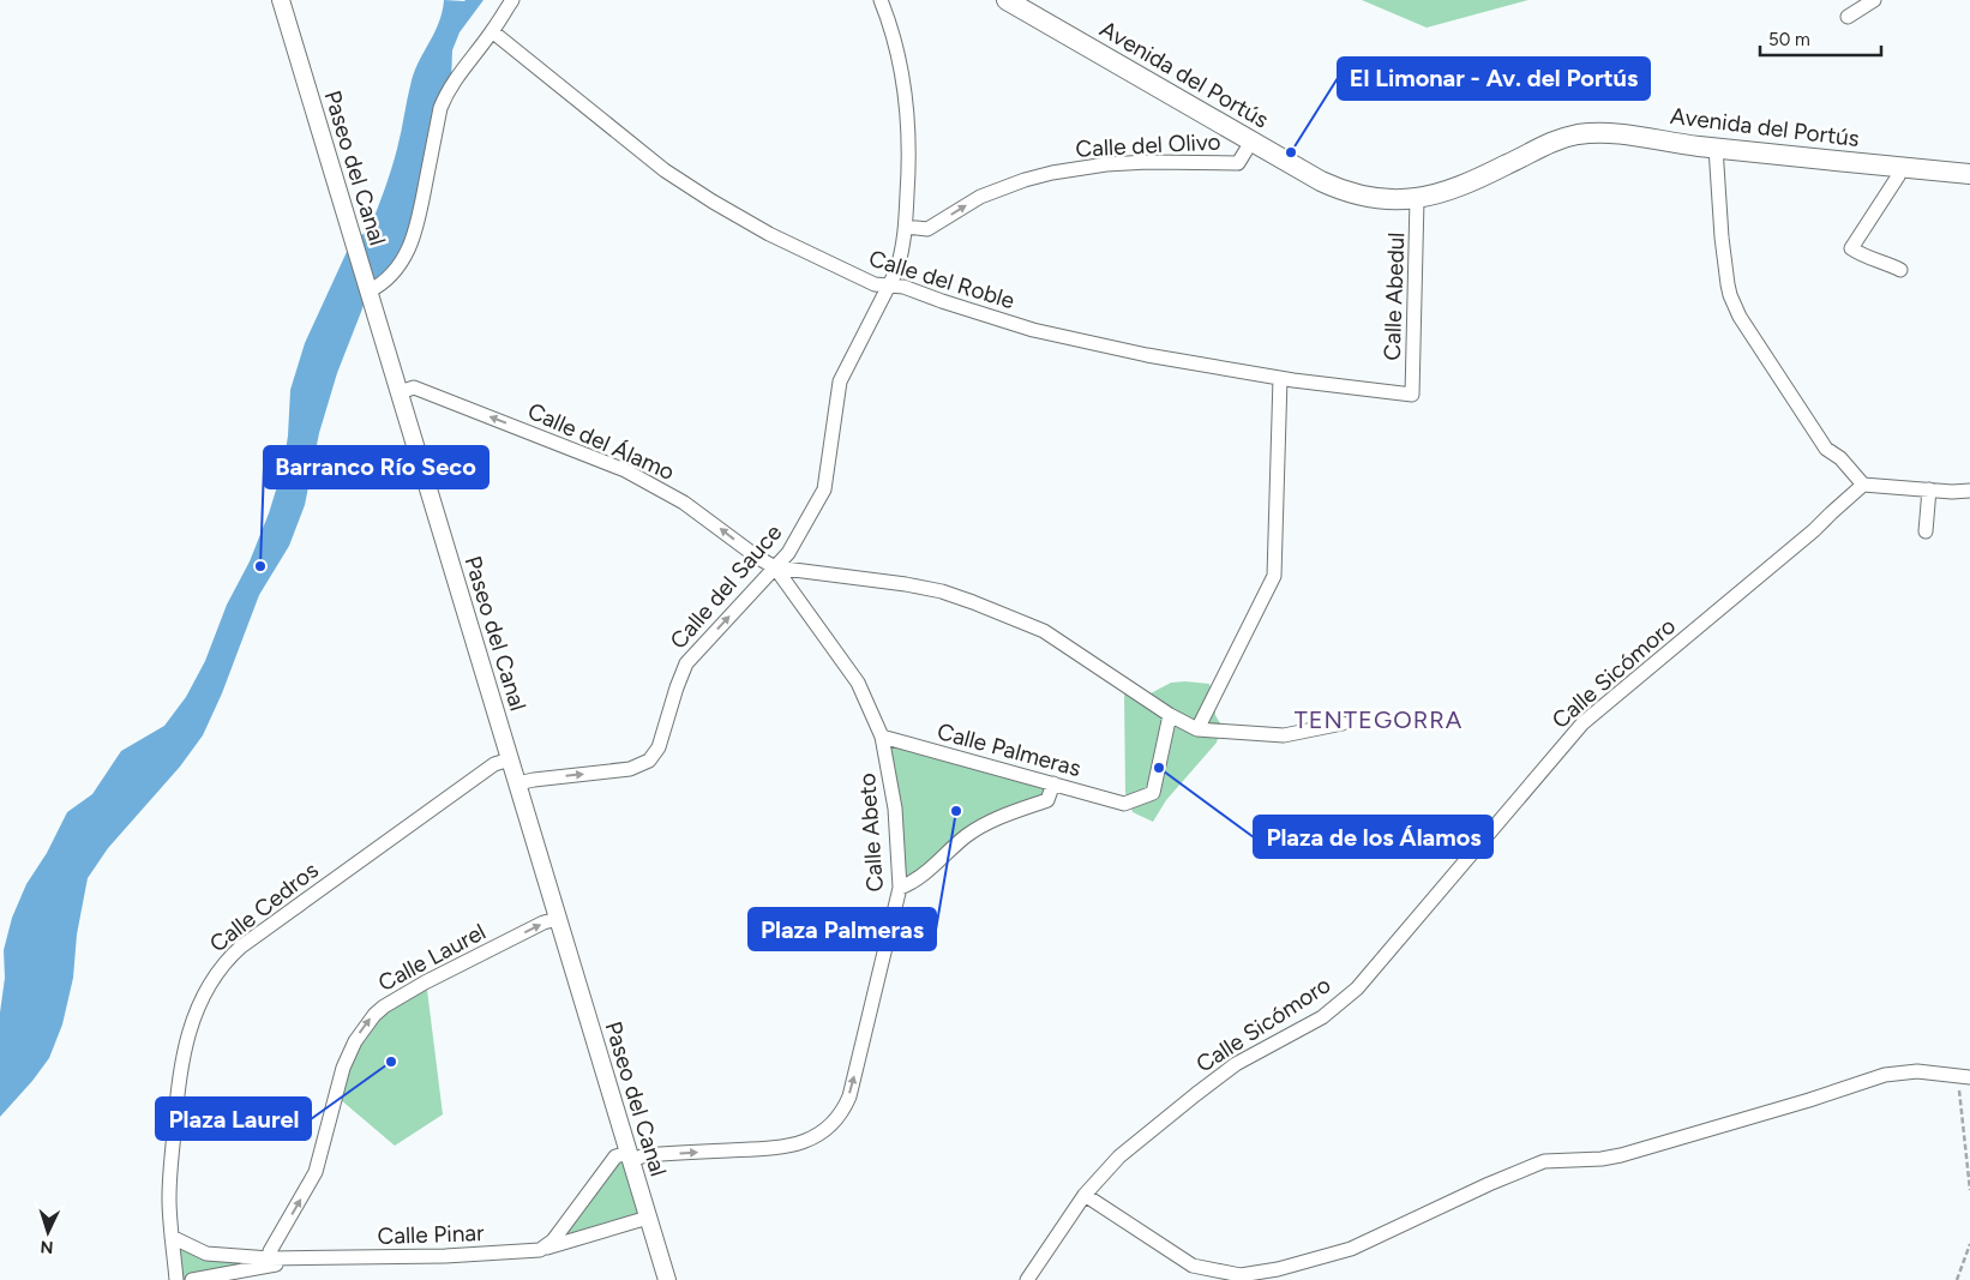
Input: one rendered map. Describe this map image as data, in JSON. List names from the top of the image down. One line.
{"streets":{"main road":["Avenida del Portús"],"street":["Calle del Olivo","Paseo del Canal","Calle del Roble","Calle Abedul","Calle del Álamo","Calle del Sauce","Calle Sicómoro","Calle Palmeras","Calle Abeto","Calle Cedros","Calle Laurel","Calle Pinar"]},"crossings":[["Avenida del Portús","Calle del Olivo"],["Avenida del Portús","Calle Abedul"],["Calle del Olivo","Calle del Sauce"],["Paseo del Canal","Calle del Álamo"],["Paseo del Canal","Calle del Sauce"],["Paseo del Canal","Calle Abeto"],["Paseo del Canal","Calle Cedros"],["Paseo del Canal","Calle Laurel"],["Paseo del Canal","Calle Pinar"],["Calle del Roble","Calle Abedul"],["Calle del Roble","Calle del Sauce"],["Calle del Álamo","Calle del Sauce"],["Calle del Álamo","Calle Palmeras"],["Calle del Álamo","Calle Abeto"],["Calle del Sauce","Calle Abeto"],["Calle Palmeras","Calle Abeto"],["Calle Cedros","Calle Pinar"],["Calle Laurel","Calle Pinar"]],"one_way":["Calle del Olivo","Calle del Álamo","Calle Abeto","Calle Laurel"],"districts":["TENTEGORRA"],"places":["El Limonar - Av. del Portús","Barranco Río Seco","Plaza de los Álamos","Plaza Palmeras","Plaza Laurel"],"scale_bar":"50 m","north":"bottom"}
